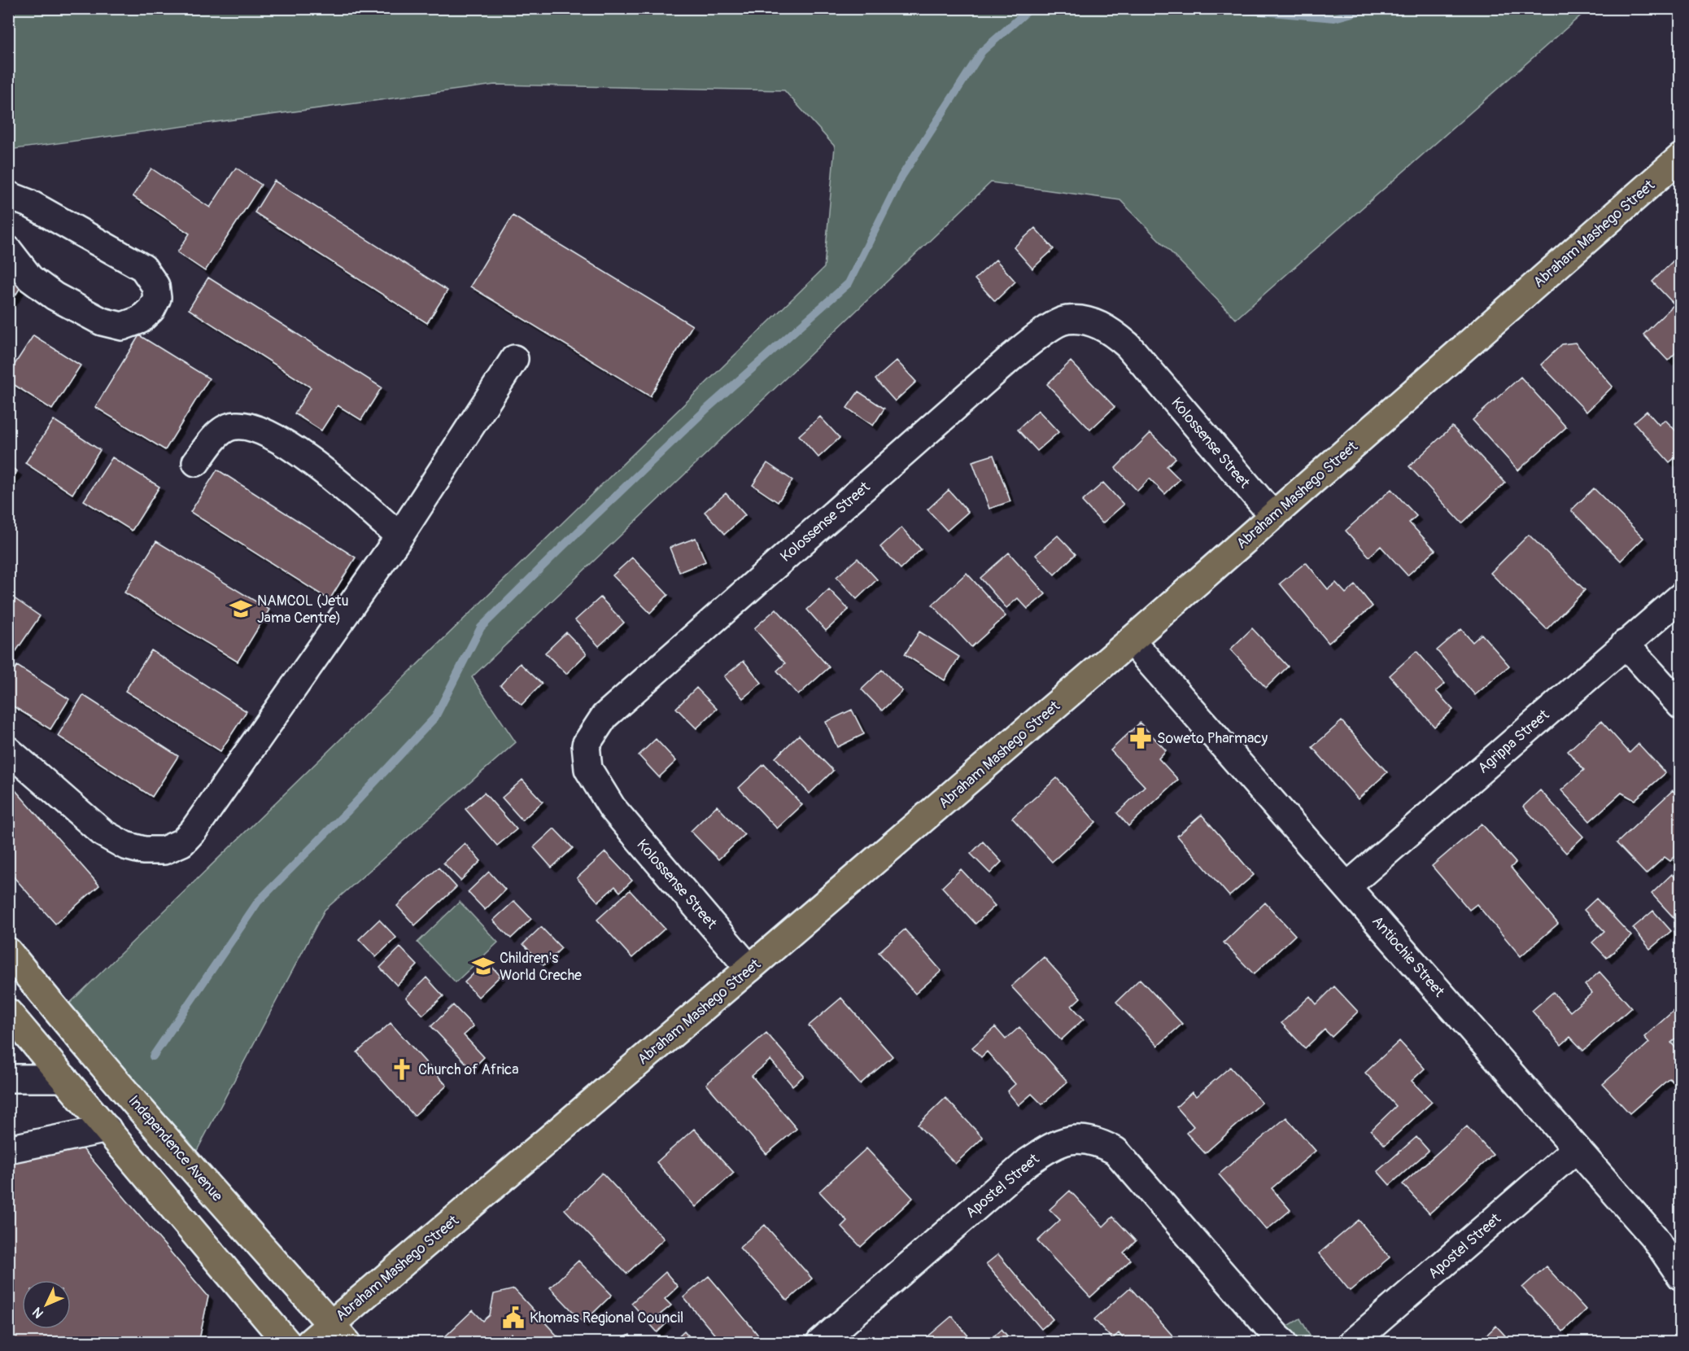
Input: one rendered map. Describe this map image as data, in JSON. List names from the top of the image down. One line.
{"streets":{"main road":["Abraham Mashego Street","Independence Avenue"],"street":["Kolossense Street","Agrippa Street","Antiochie Street","Apostel Street"]},"crossings":[["Abraham Mashego Street","Kolossense Street"],["Abraham Mashego Street","Antiochie Street"],["Abraham Mashego Street","Independence Avenue"],["Agrippa Street","Antiochie Street"],["Antiochie Street","Apostel Street"]],"places":{"school or university":["NAMCOL (Jetu Jama Centre)","Children's World Creche"],"pharmacy":["Soweto Pharmacy"],"church":["Church of Africa"],"public building":["Khomas Regional Council"]},"north":"bottom left"}
